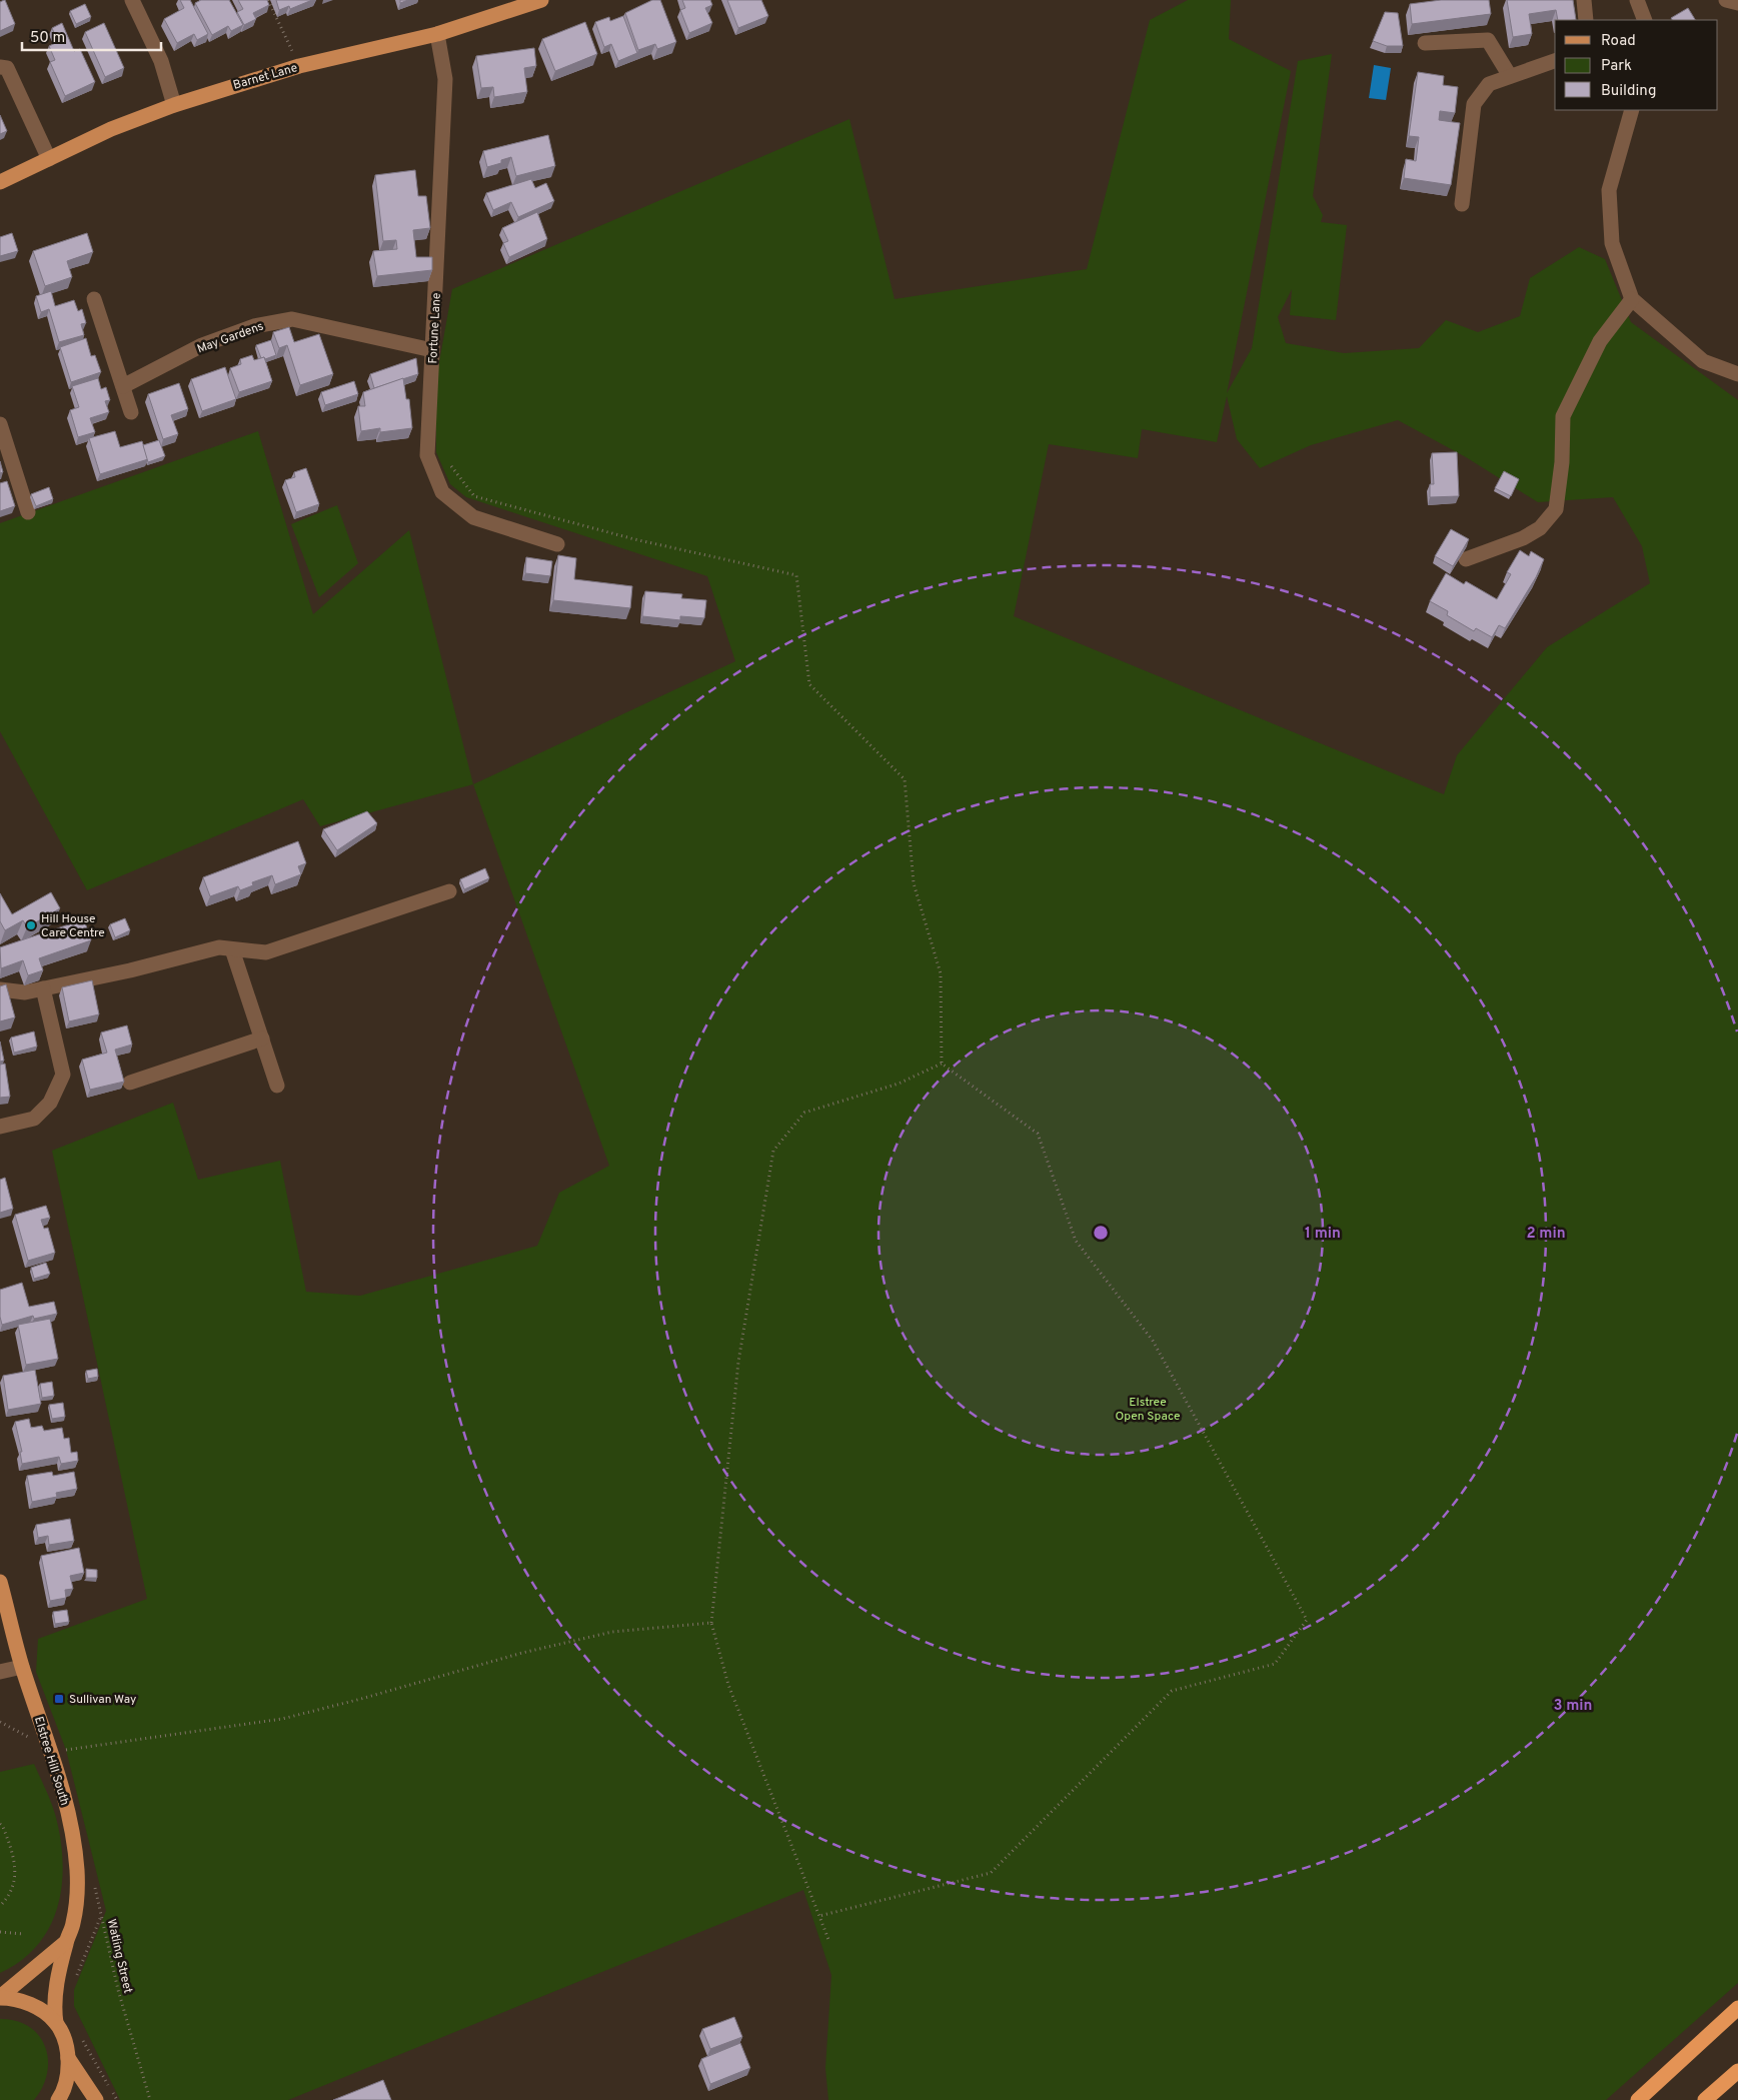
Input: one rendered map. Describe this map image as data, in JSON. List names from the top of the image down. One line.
{"streets":{"main road":["Barnet Lane","Elstree Hill South"],"street":["Fortune Lane","May Gardens"],"path":["Watling Street"]},"crossings":[["Barnet Lane","Fortune Lane"],["Fortune Lane","May Gardens"]],"parks":["Elstree Open Space"],"places":{"other":["Hill House Care Centre"],"transit":["Sullivan Way"]},"legend":["Road","Park","Building"],"scale_bar":"50 m","rings":["1 min","2 min","3 min"]}
